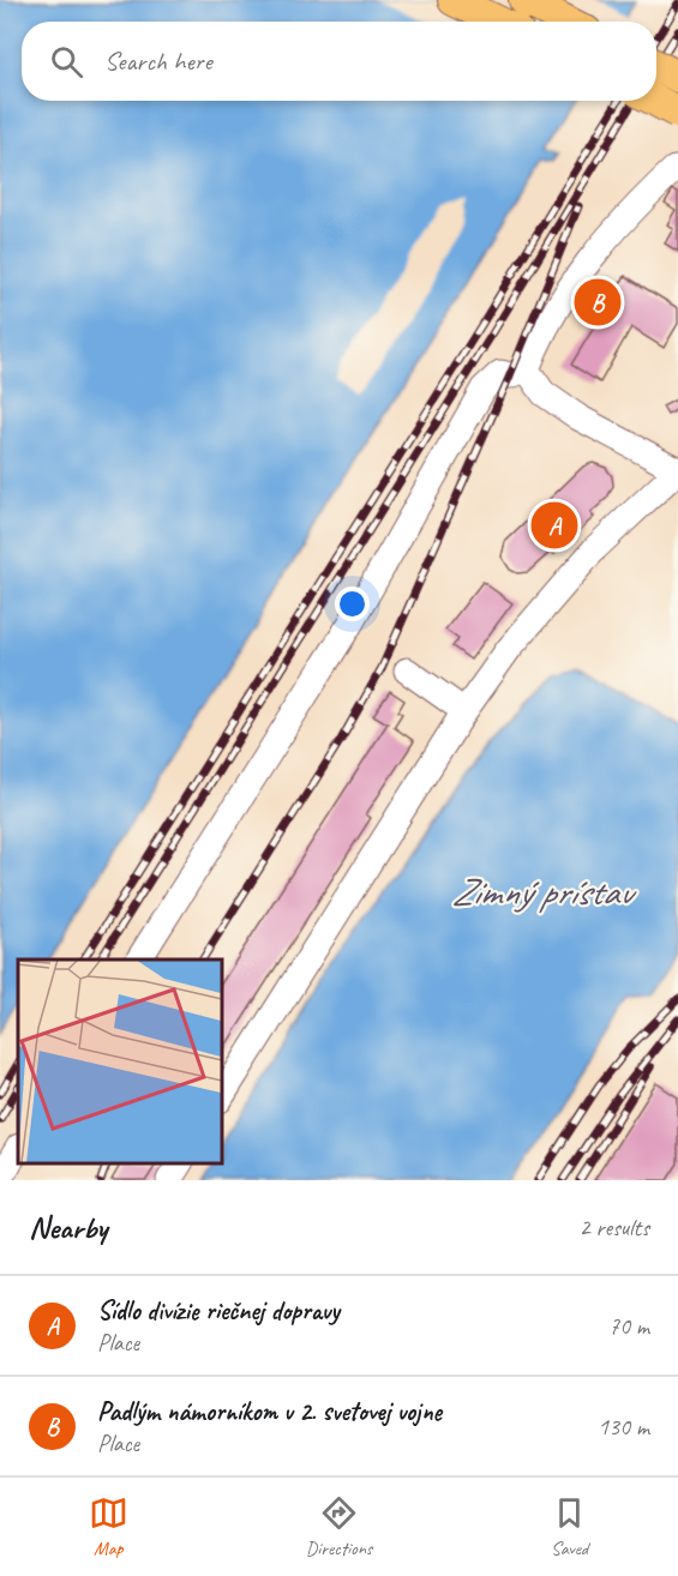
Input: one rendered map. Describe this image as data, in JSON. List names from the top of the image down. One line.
{"water":["Zimný prístav"],"page":{"search":"Search here","pins":["B","A"],"heading":["Nearby","2 results"],"list":[{"mark":"A","name":"Sídlo divízie riečnej dopravy","note":"Place","value":"70 m"},{"mark":"B","name":"Padlým námorníkom v 2. svetovej vojne","note":"Place","value":"130 m"}],"nav":["Map","Directions","Saved"]}}
